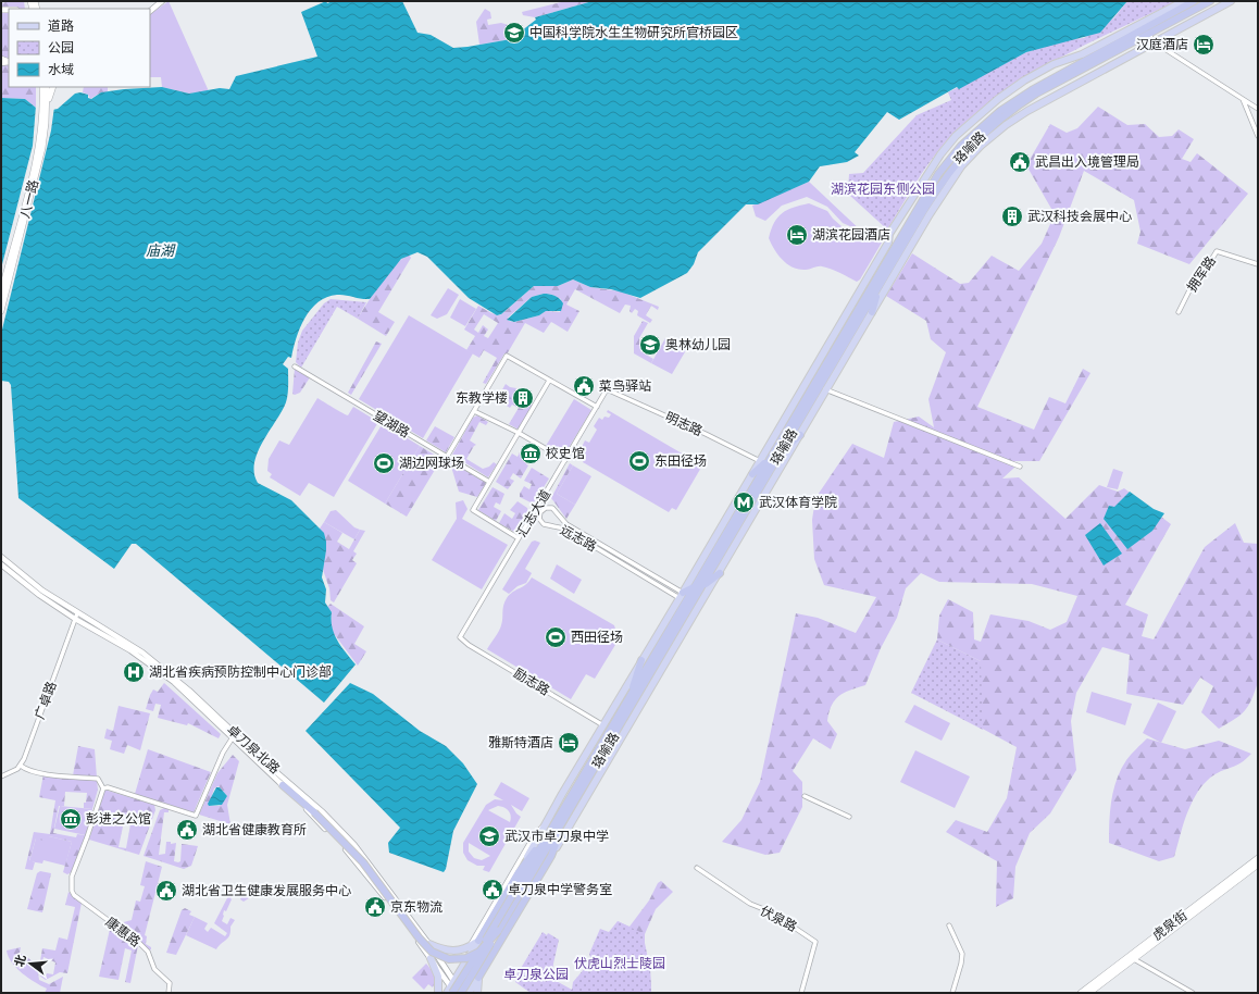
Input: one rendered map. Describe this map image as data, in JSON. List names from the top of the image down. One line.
{"streets":{"highway":["珞喻路"],"main road":["八一路","虎泉街"],"street":["拥军路","望湖路","明志路","汇志大道","远志路","励志路","广卓路","卓刀泉北路","伏泉路","康惠路"]},"crossings":[["珞喻路","卓刀泉北路"],["明志路","汇志大道"],["汇志大道","励志路"],["广卓路","卓刀泉北路"]],"water":["庙湖"],"parks":["湖滨花园东侧公园","伏虎山烈士陵园","卓刀泉公园"],"places":{"school or university":["中国科学院水生生物研究所官桥园区","奥林幼儿园","武汉市卓刀泉中学"],"hotel":["汉庭酒店","湖滨花园酒店","雅斯特酒店"],"public building":["武昌出入境管理局","菜鸟驿站","湖北省健康教育所","卓刀泉中学警务室","湖北省卫生健康发展服务中心","京东物流"],"building":["武汉科技会展中心","东教学楼"],"museum":["校史馆","彭进之公馆"],"sports":["东田径场","湖边网球场","西田径场"],"metro station":["武汉体育学院"],"hospital":["湖北省疾病预防控制中心门诊部"]},"legend":["道路","公园","水域"],"north":"left"}
